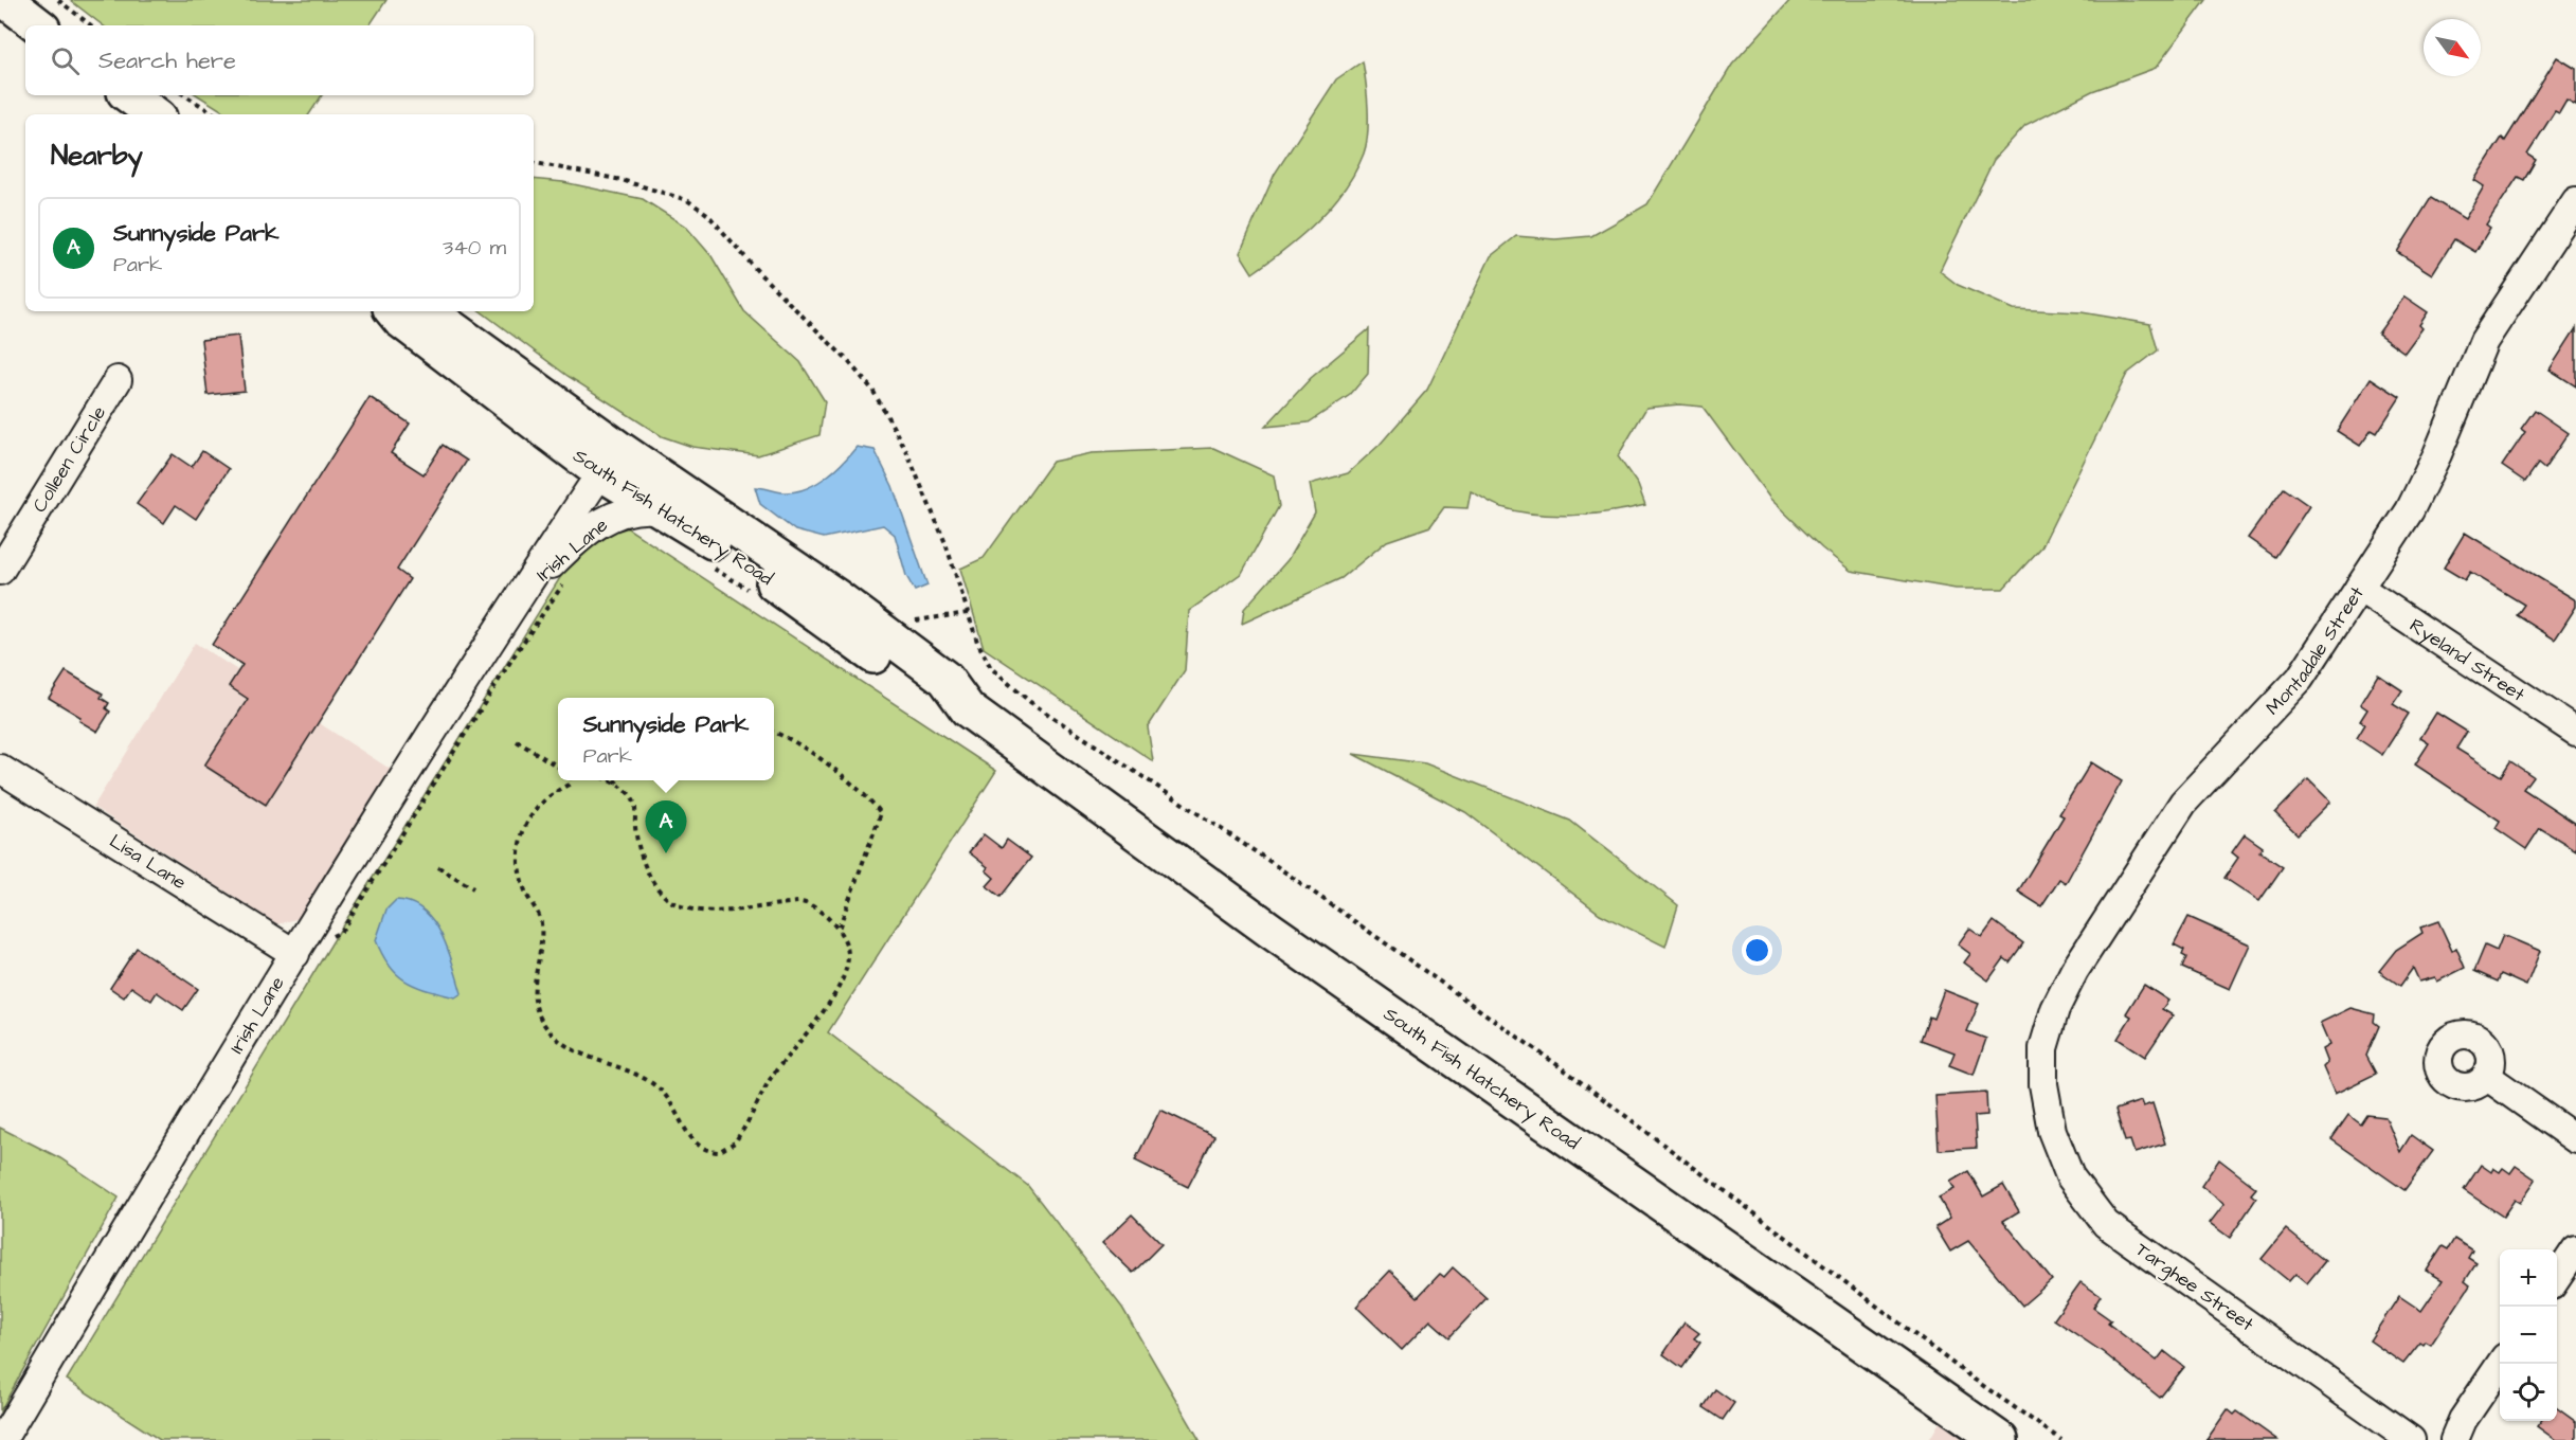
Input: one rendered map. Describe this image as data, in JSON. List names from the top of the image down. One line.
{"streets":{"main road":["South Fish Hatchery Road"],"street":["Colleen Circle","Irish Lane","Montadale Street","Ryeland Street","Lisa Lane","Targhee Street"]},"crossings":[["South Fish Hatchery Road","Irish Lane"],["Irish Lane","Lisa Lane"],["Montadale Street","Ryeland Street"],["Montadale Street","Targhee Street"]],"north":"bottom right","page":{"search":"Search here","heading":"Nearby","list":[{"mark":"A","name":"Sunnyside Park","note":"Park","value":"340 m"}],"popup":["Sunnyside Park","Park"],"pins":"A","map_buttons":["+","−"]}}
